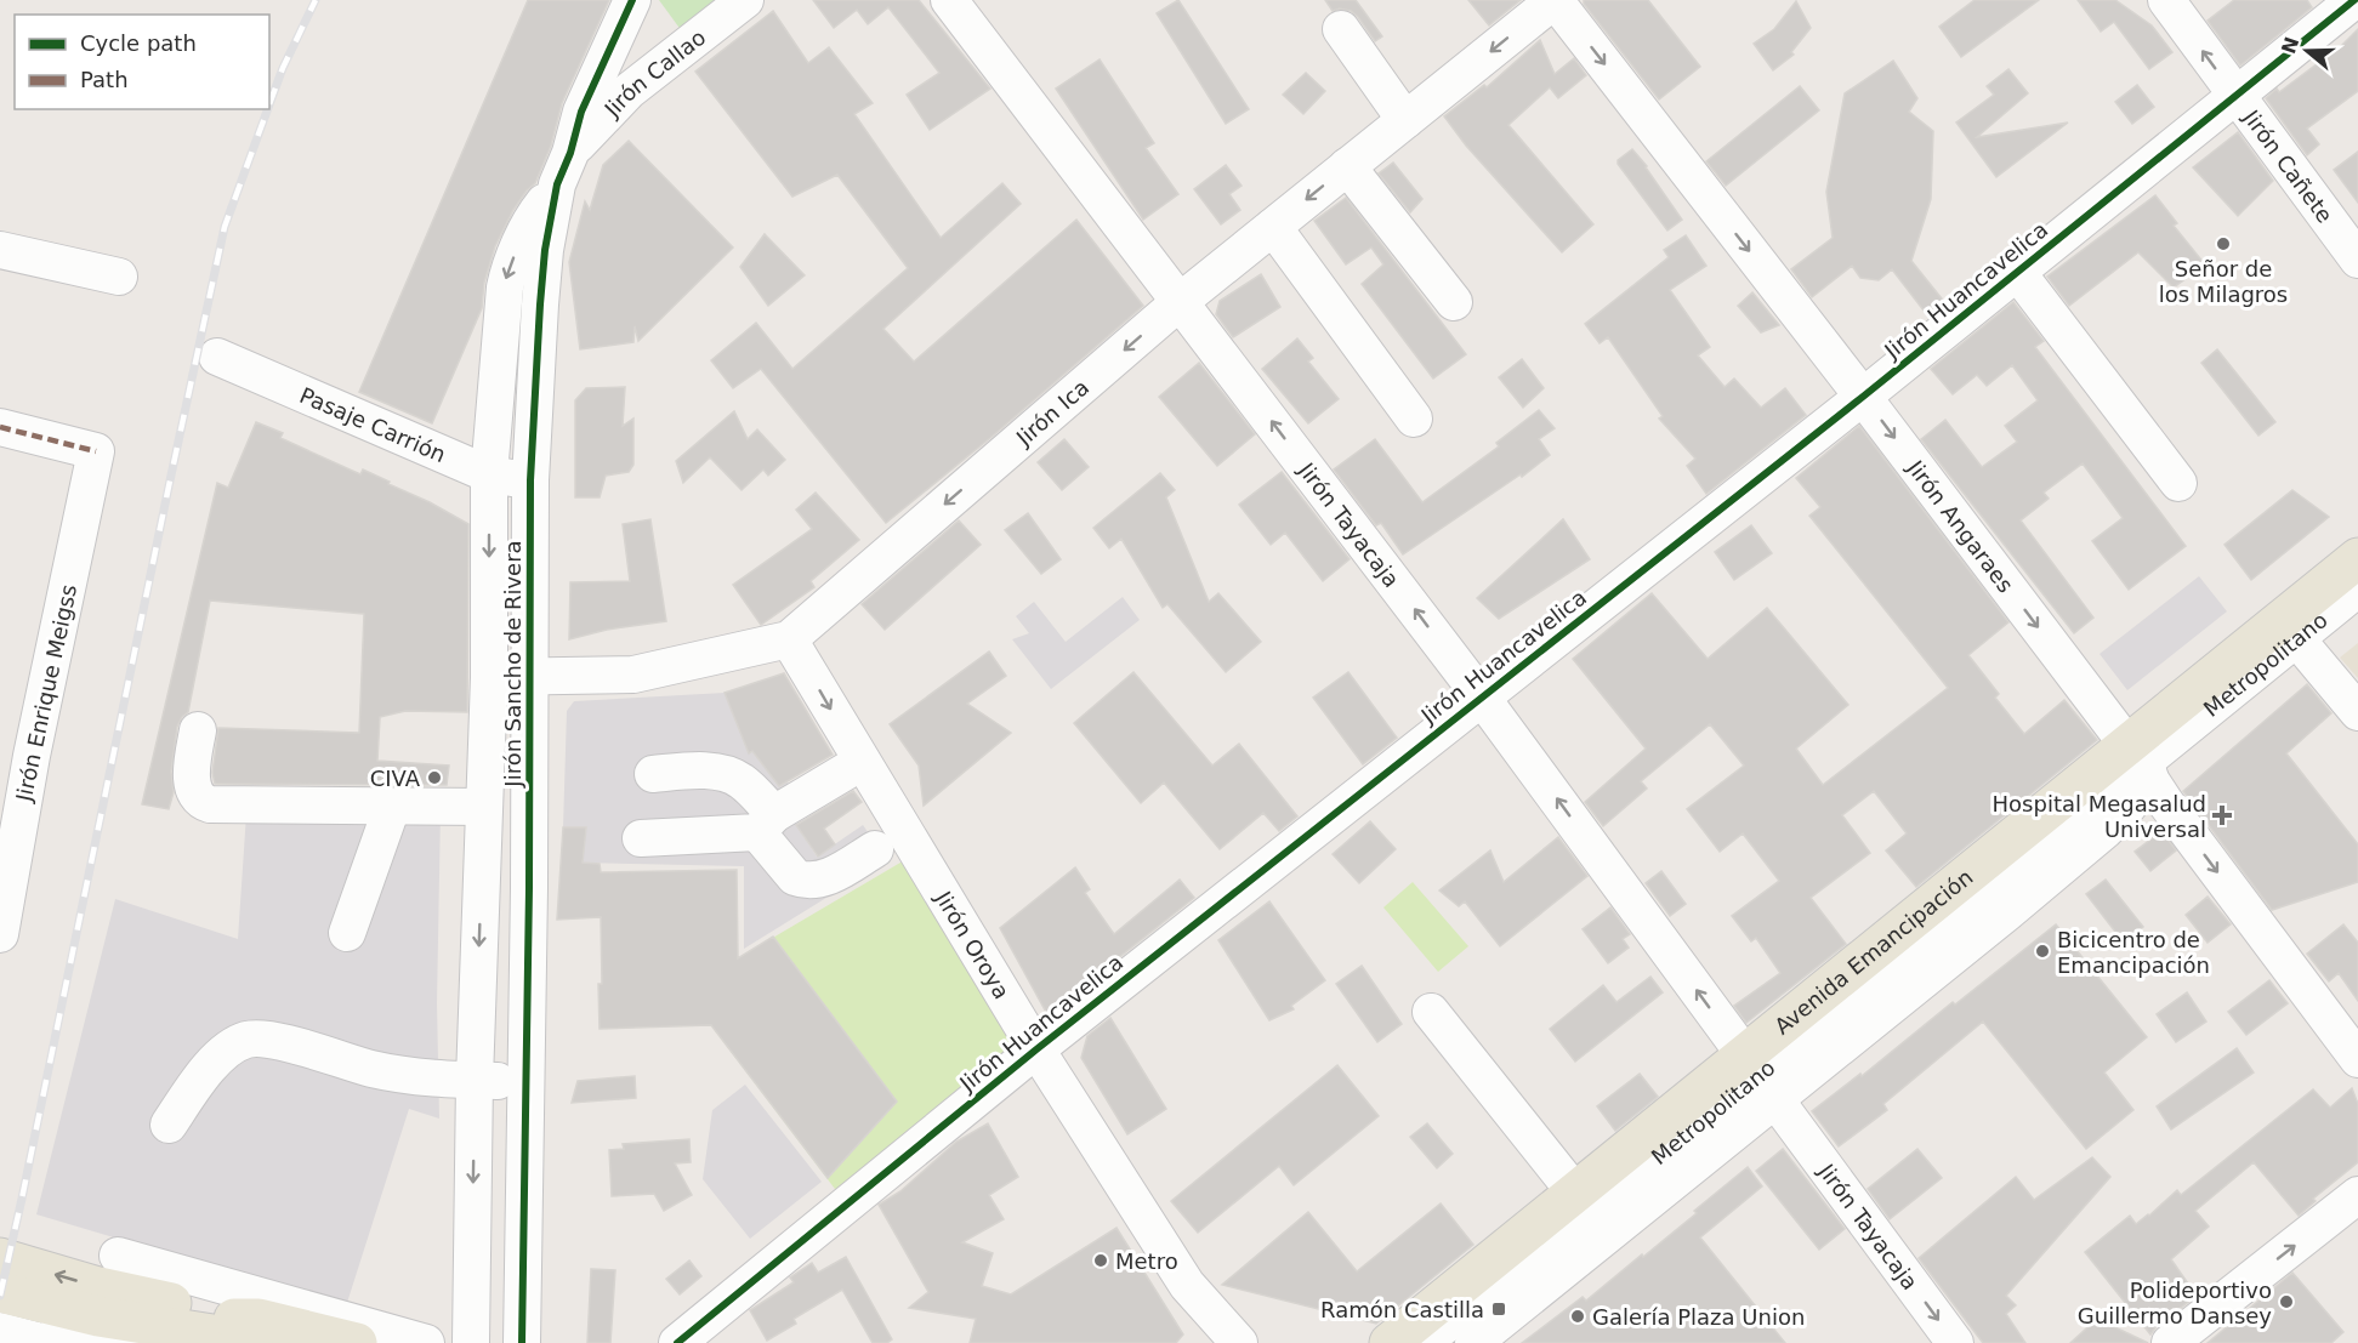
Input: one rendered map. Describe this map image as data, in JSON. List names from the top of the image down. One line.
{"streets":{"main road":["Avenida Emancipación"],"street":["Jirón Callao","Jirón Cañete","Jirón Huancavelica","Jirón Ica","Pasaje Carrión","Jirón Tayacaja","Jirón Angaraes","Jirón Sancho de Rivera","Metropolitano","Jirón Enrique Meigss","Jirón Oroya"]},"crossings":[["Jirón Callao","Jirón Sancho de Rivera"],["Jirón Cañete","Jirón Huancavelica"],["Jirón Huancavelica","Jirón Tayacaja"],["Jirón Huancavelica","Jirón Angaraes"],["Jirón Huancavelica","Jirón Oroya"],["Jirón Ica","Jirón Tayacaja"],["Jirón Ica","Jirón Angaraes"],["Jirón Ica","Jirón Sancho de Rivera"],["Jirón Ica","Jirón Oroya"],["Pasaje Carrión","Jirón Sancho de Rivera"],["Jirón Tayacaja","Avenida Emancipación"],["Jirón Angaraes","Metropolitano"],["Jirón Angaraes","Avenida Emancipación"],["Metropolitano","Avenida Emancipación"]],"one_way":["Jirón Cañete","Jirón Ica"],"places":{"other":["Señor de los Milagros","CIVA","Bicicentro de Emancipación","Metro","Polideportivo Guillermo Dansey","Galería Plaza Union"],"health":["Hospital Megasalud Universal"],"transit":["Ramón Castilla"]},"legend":["Cycle path","Path"],"north":"left"}
